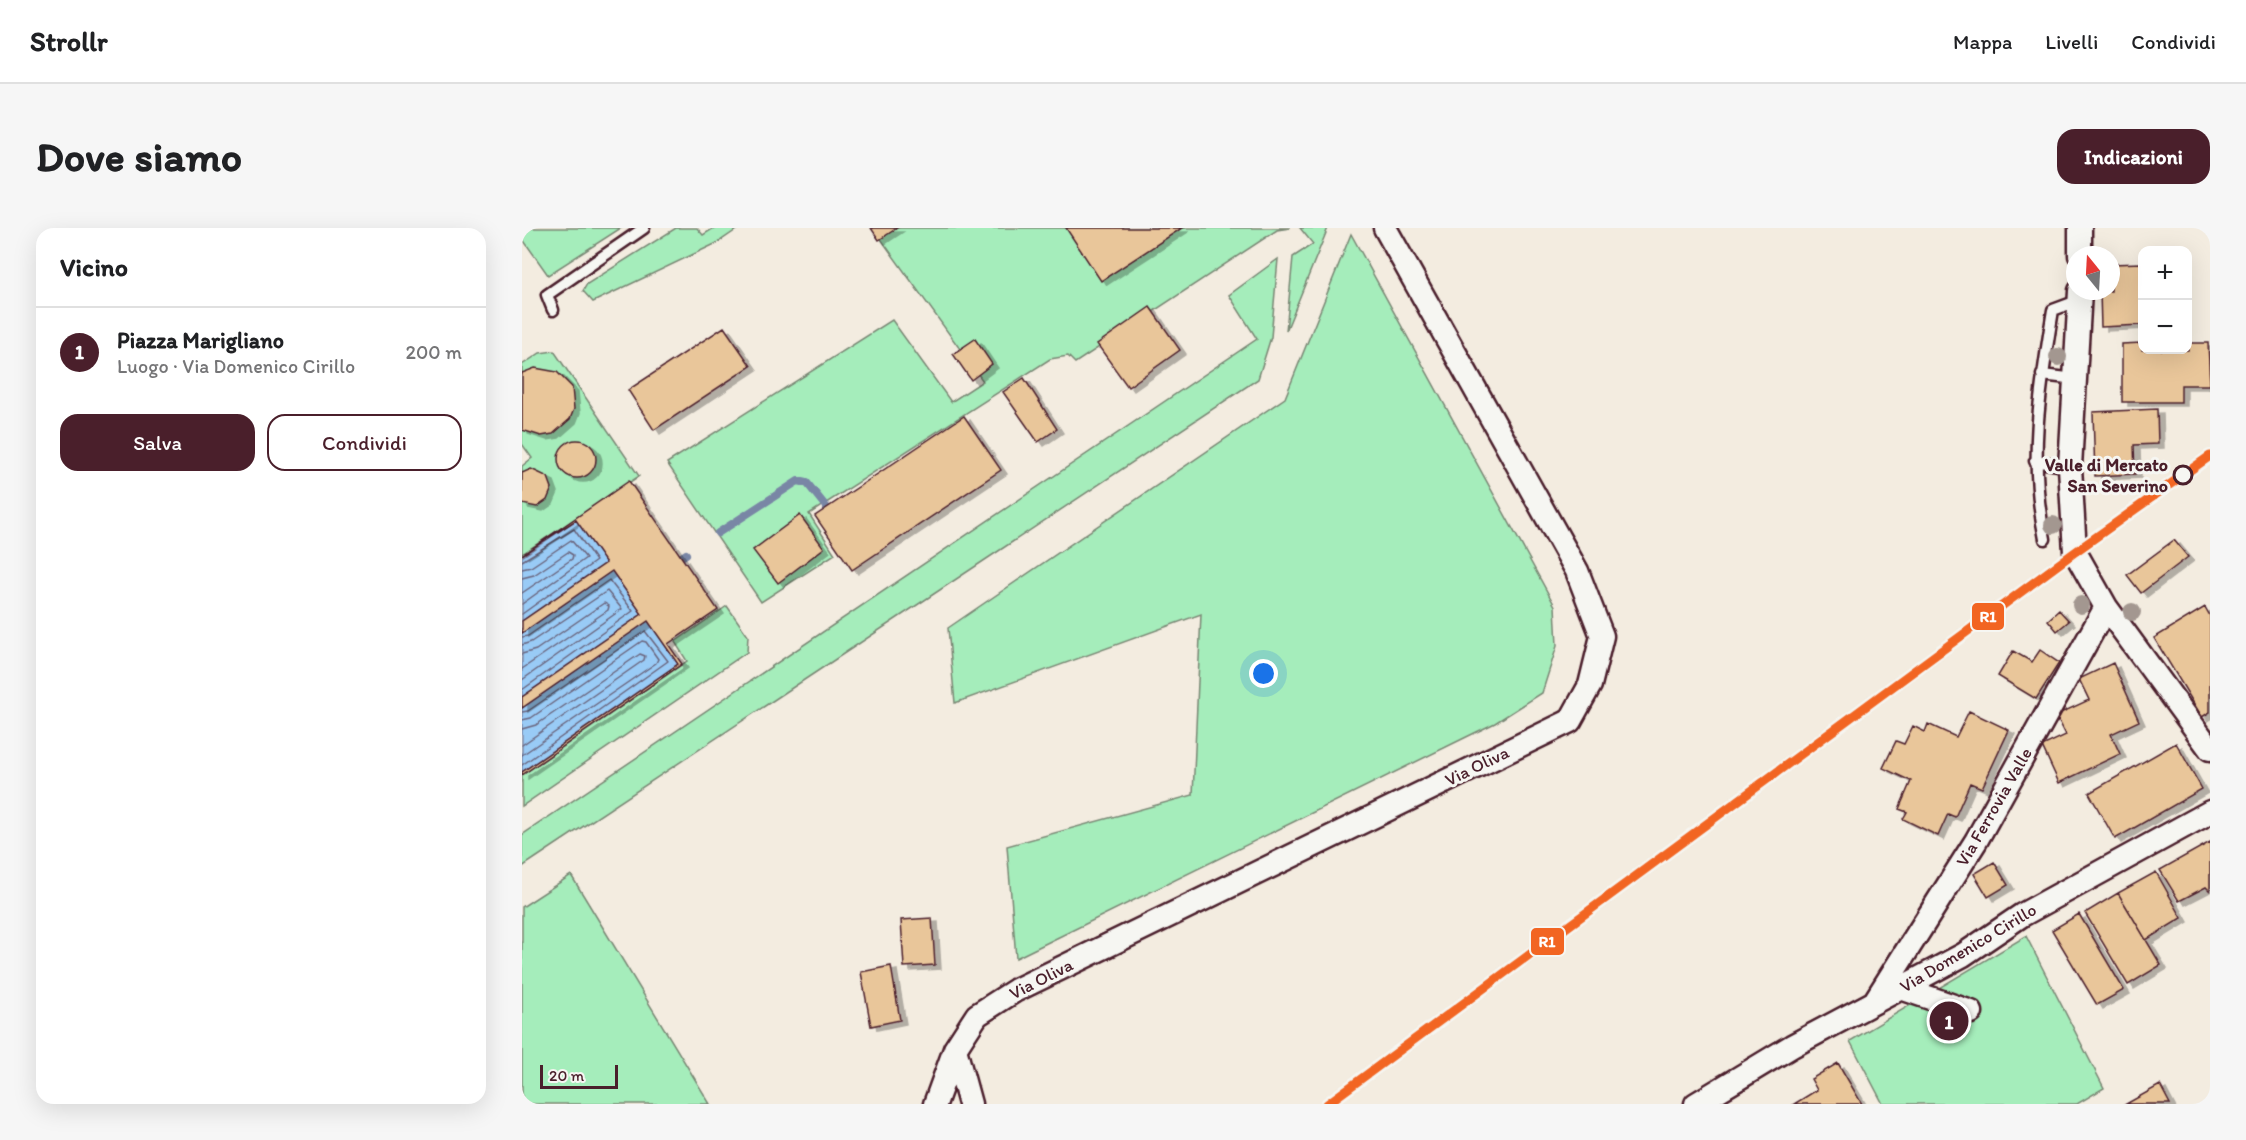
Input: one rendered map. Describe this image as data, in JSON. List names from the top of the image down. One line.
{"streets":{"street":["Via Oliva","Via Ferrovia Valle","Via Domenico Cirillo"]},"crossings":[["Via Ferrovia Valle","Via Domenico Cirillo"]],"places":["Valle di Mercato San Severino"],"lines":["transit line R1"],"scale_bar":"20 m","north":"top","page":{"header":"Strollr","nav":["Mappa","Livelli","Condividi"],"buttons":["Indicazioni",["Salva","Condividi"]],"title":"Dove siamo","heading":"Vicino","map_buttons":["+","−"],"list":[{"mark":"1","name":"Piazza Marigliano","note":"Luogo · Via Domenico Cirillo","value":"200 m"}],"pins":"1","scale":"20 m"}}
